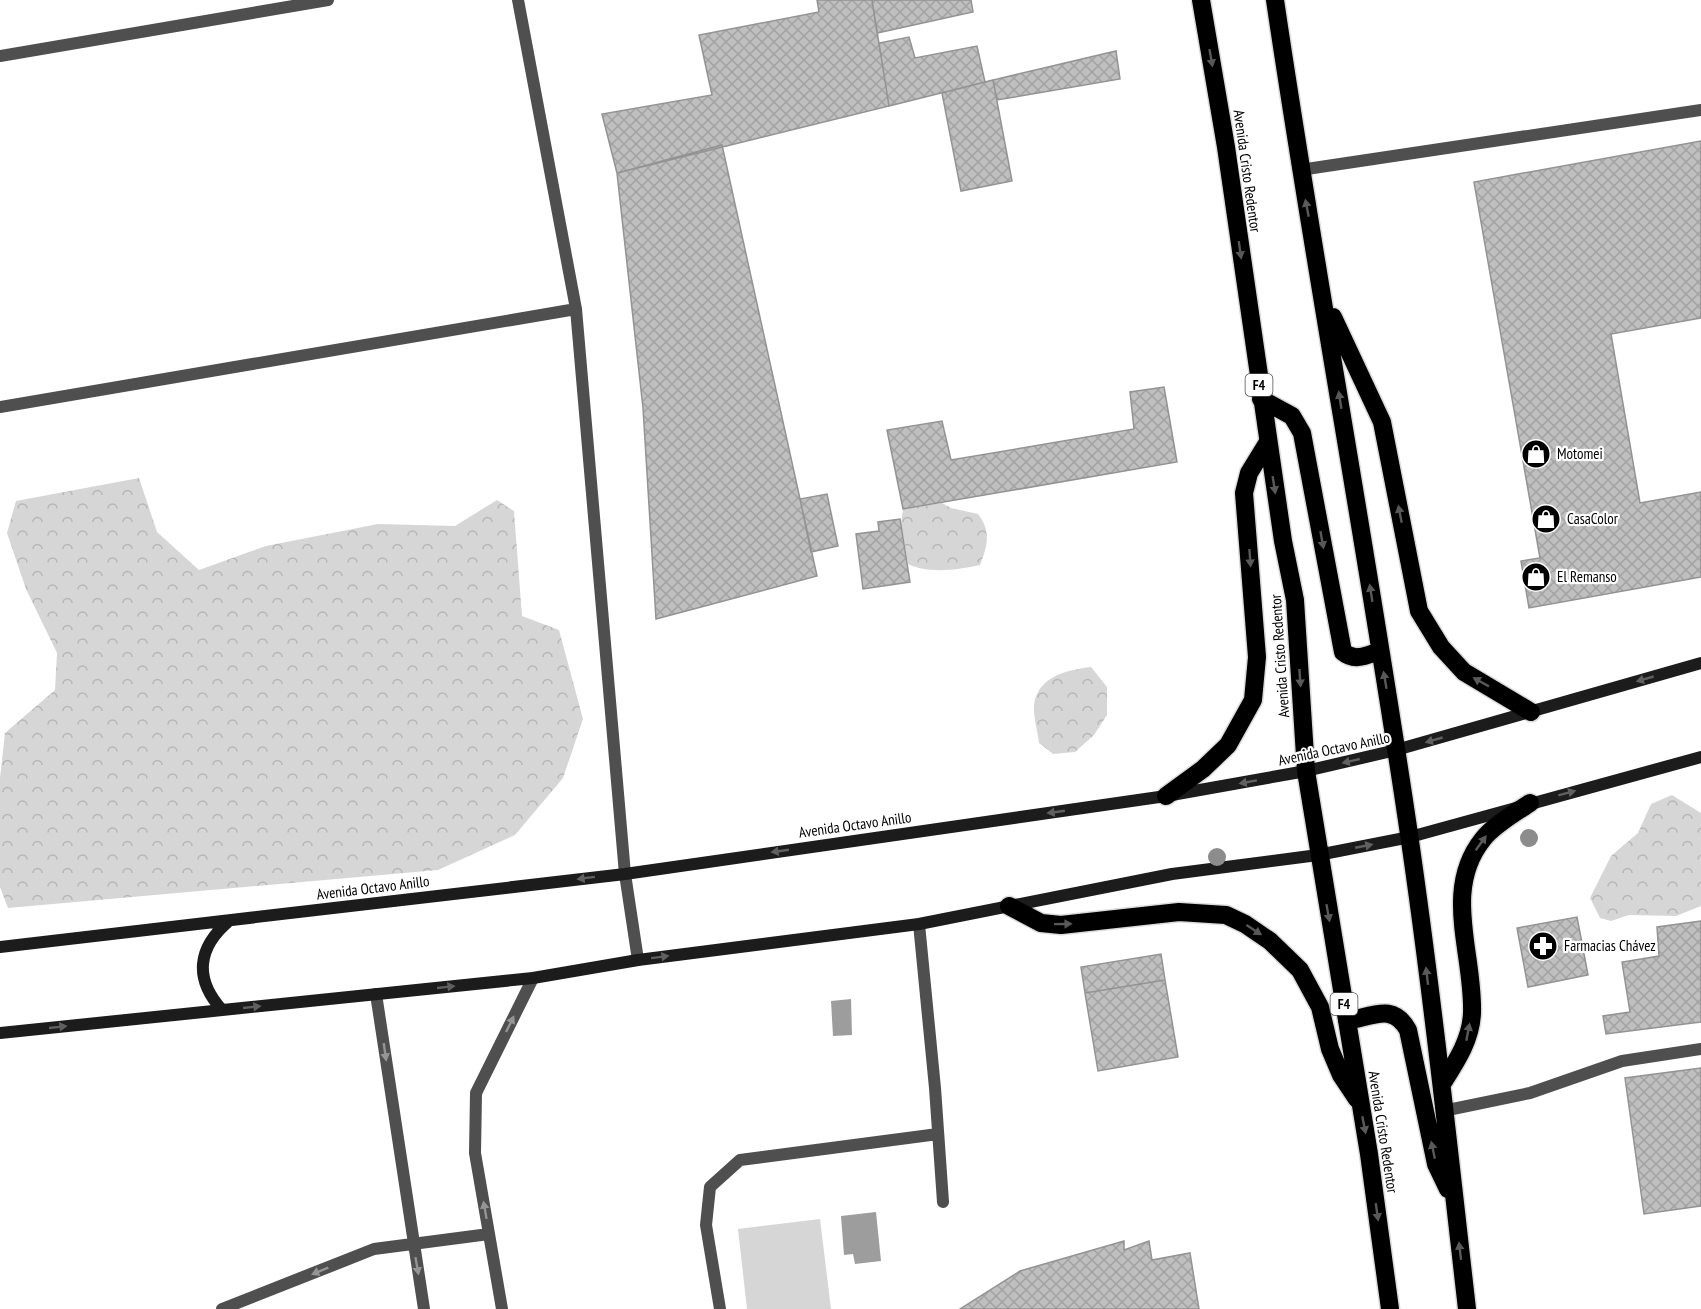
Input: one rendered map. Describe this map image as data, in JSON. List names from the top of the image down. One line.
{"streets":{"highway":["Avenida Cristo Redentor","F4"],"street":["Avenida Octavo Anillo"]},"crossings":[["Avenida Cristo Redentor","Avenida Octavo Anillo"]],"places":{"shop":["Motomei","CasaColor","El Remanso"],"pharmacy":["Farmacias Chávez"]}}
